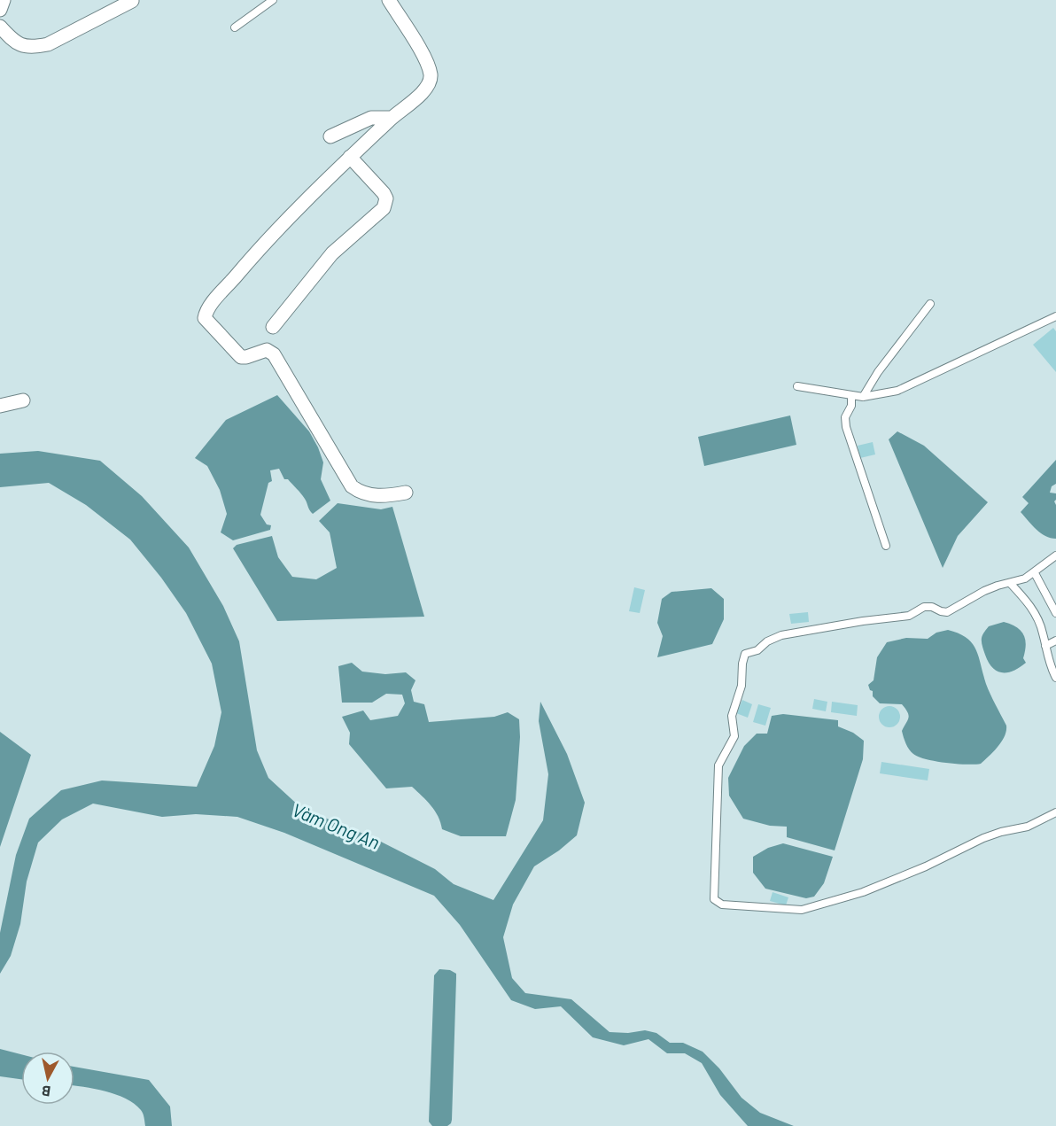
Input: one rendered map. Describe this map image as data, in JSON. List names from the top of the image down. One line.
{"water":["Vàm Ong An"],"north":"bottom"}
